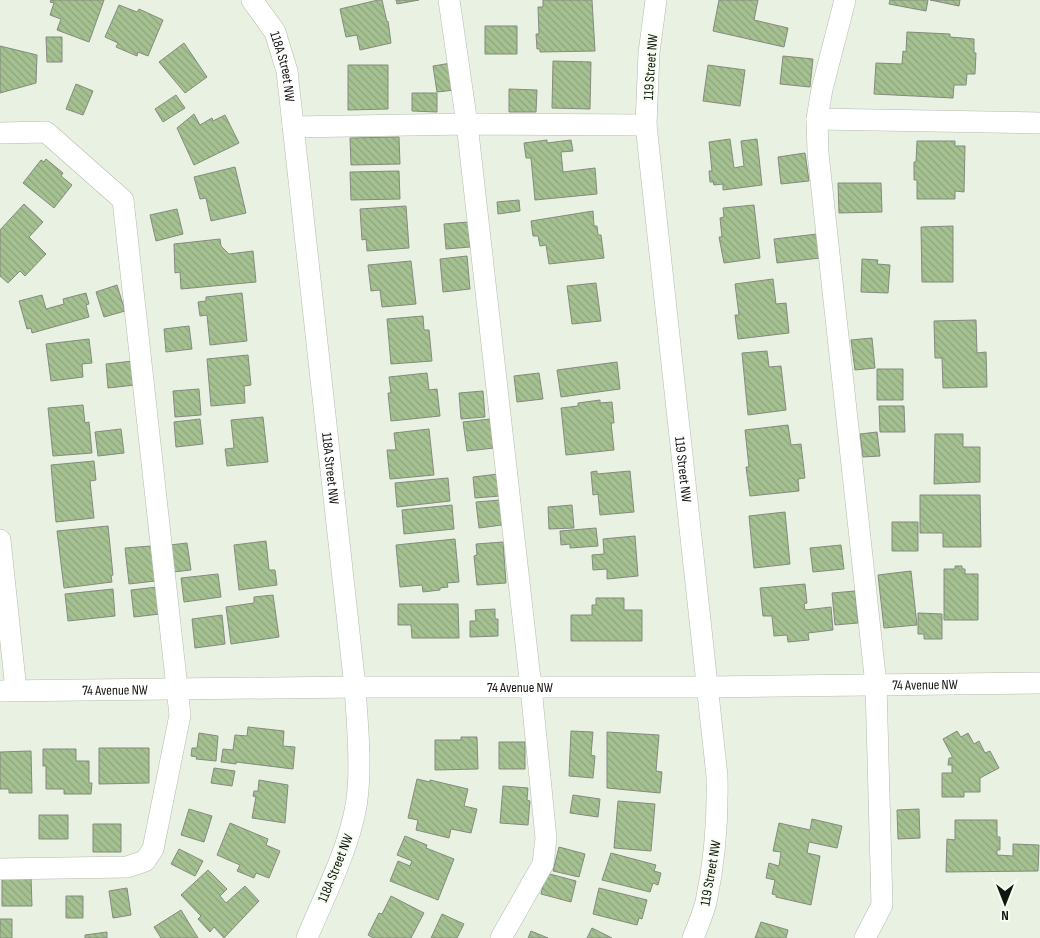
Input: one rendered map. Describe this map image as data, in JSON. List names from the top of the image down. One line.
{"streets":{"street":["118A Street NW","119 Street NW","74 Avenue NW"]},"crossings":[["118A Street NW","74 Avenue NW"],["119 Street NW","74 Avenue NW"]],"north":"bottom"}
